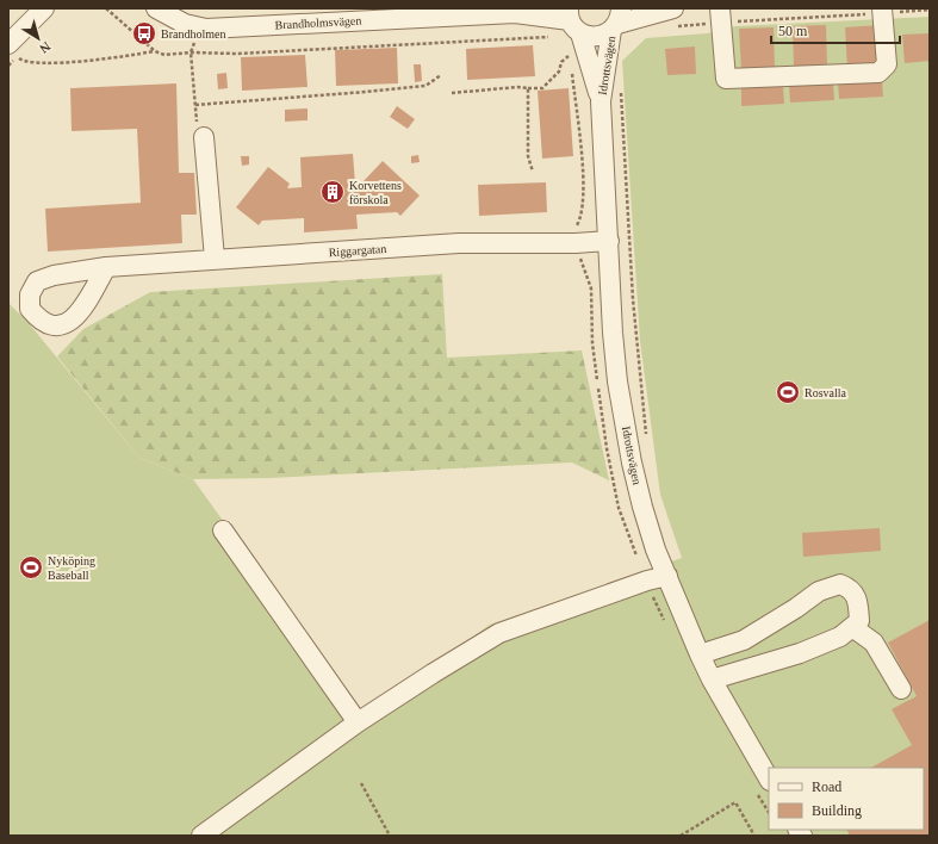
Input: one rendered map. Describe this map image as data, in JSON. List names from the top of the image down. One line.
{"streets":{"street":["Brandholmsvägen","Idrottsvägen","Riggargatan"]},"crossings":[["Brandholmsvägen","Idrottsvägen"],["Idrottsvägen","Riggargatan"]],"places":{"bus stop":["Brandholmen"],"building":["Korvettens förskola"],"sports":["Rosvalla","Nyköping Baseball"]},"legend":["Road","Building"],"scale_bar":"50 m","north":"bottom right"}
